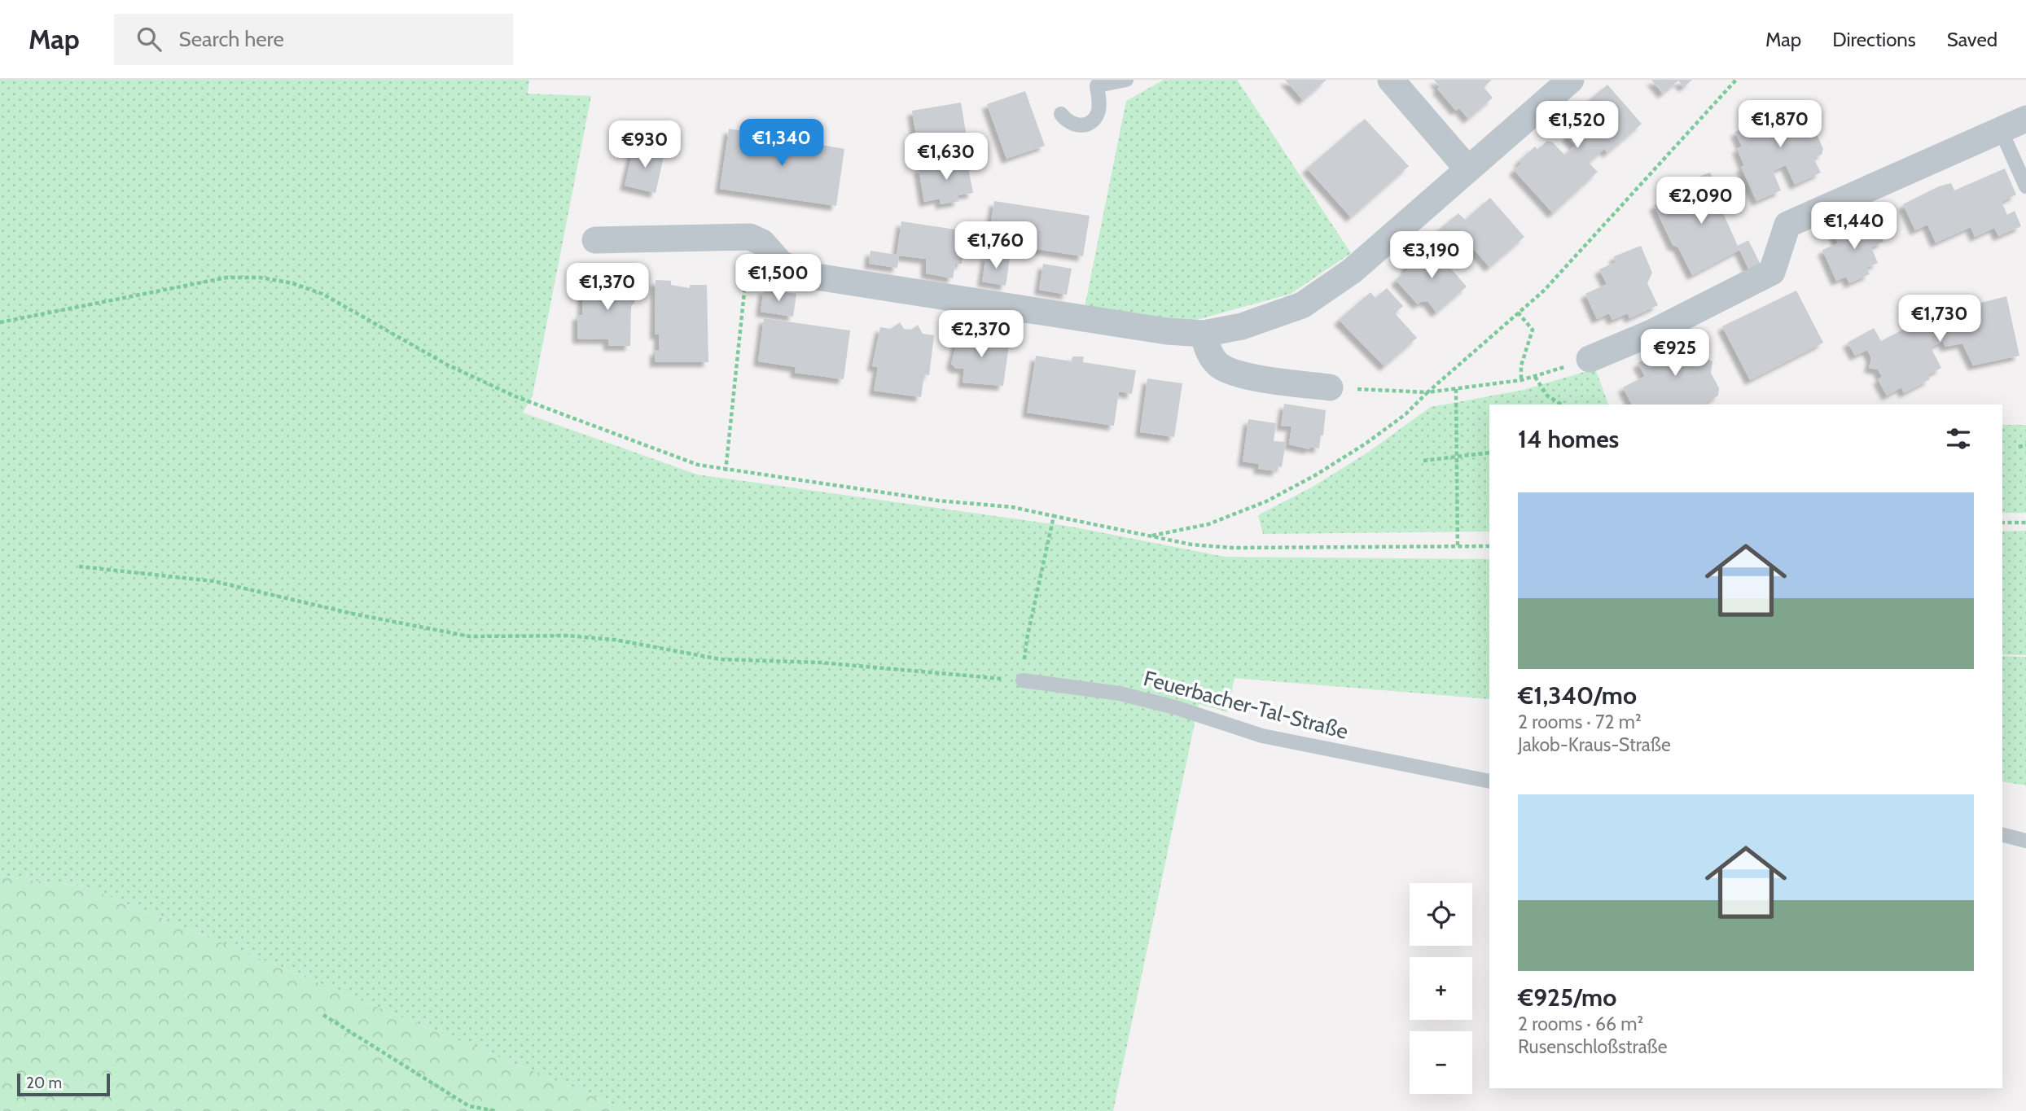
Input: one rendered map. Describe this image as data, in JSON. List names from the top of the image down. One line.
{"streets":{"lane":["Feuerbacher-Tal-Straße"]},"scale_bar":"20 m","page":{"header":"Map","search":"Search here","nav":["Map","Directions","Saved"],"price":["€1,870","€1,520","€1,340","€930","€1,630","€2,090","€1,440","€1,760","€3,190","€1,500","€1,370","€1,730","€2,370","€925"],"heading":"14 homes","list":[{"name":"€1,340/mo","note":"2 rooms · 72 m² · Jakob-Kraus-Straße"},{"name":"€925/mo","note":"2 rooms · 66 m² · Rusenschloßstraße"}],"map_buttons":["+","−"],"scale":"20 m"}}
